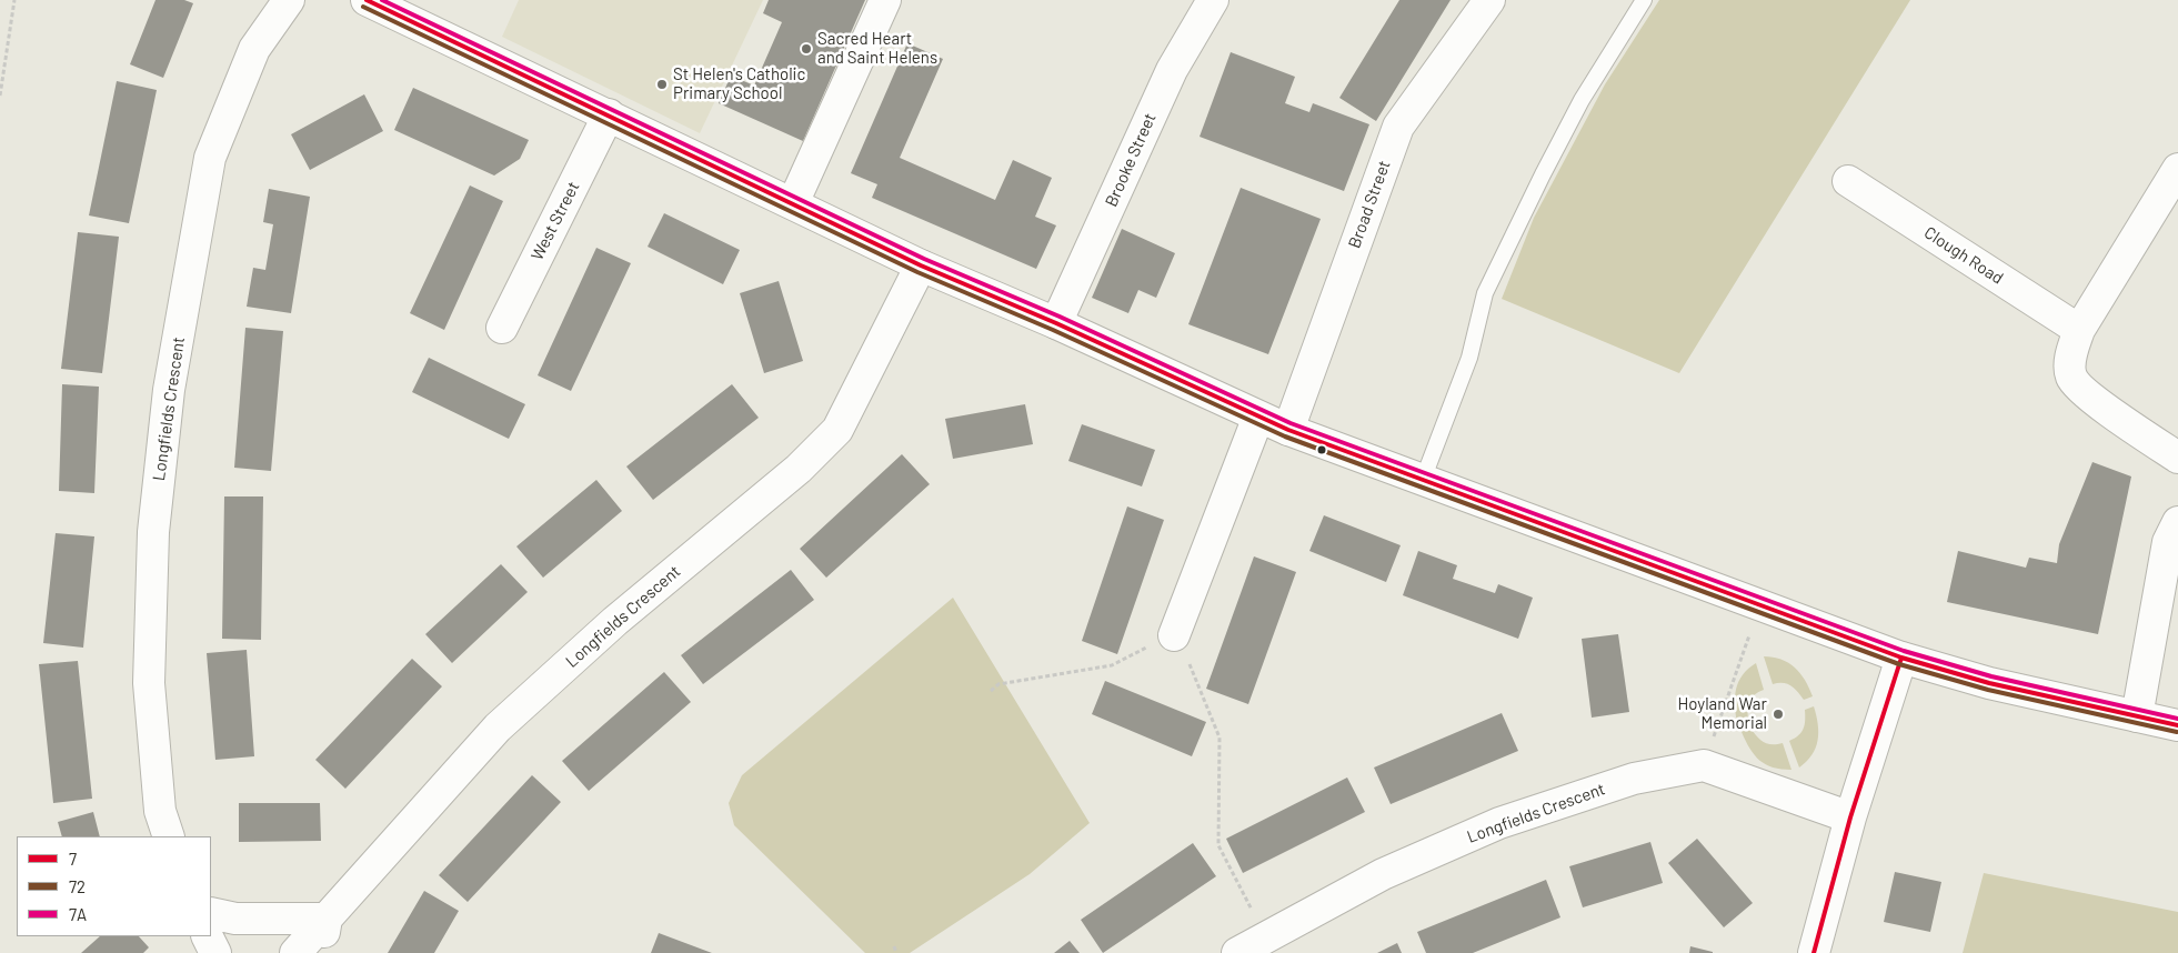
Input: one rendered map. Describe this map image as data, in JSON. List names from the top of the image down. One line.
{"streets":{"street":["Brooke Street","Broad Street","West Street","Clough Road","Longfields Crescent"]},"places":["Sacred Heart and Saint Helens","St Helen's Catholic Primary School","Hoyland War Memorial"],"lines":["transit line 7","transit line 7A","transit line 72"],"legend":["7","72","7A"]}
